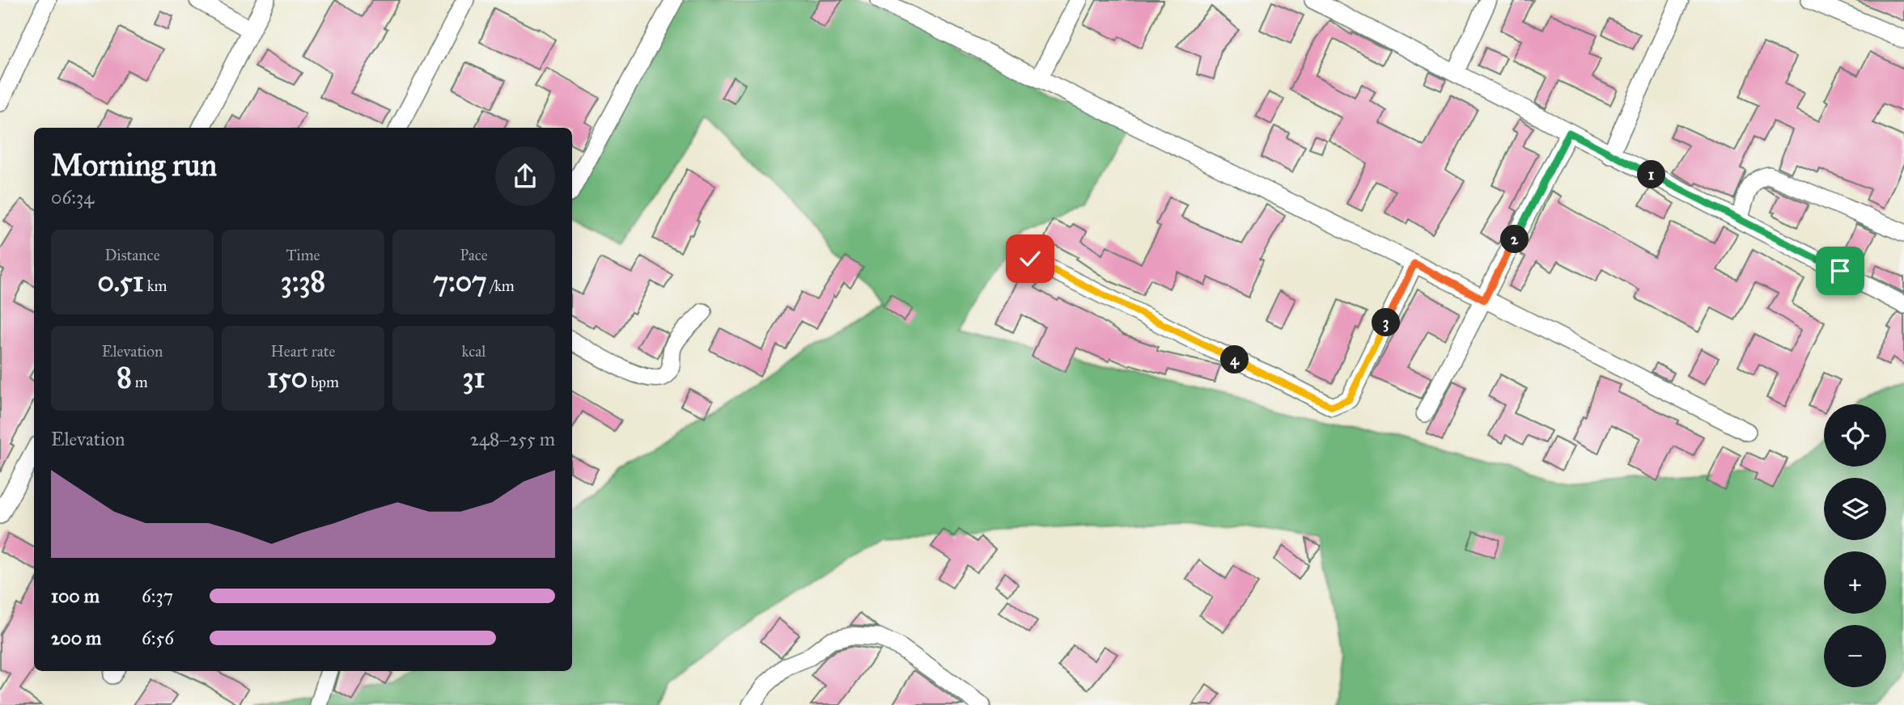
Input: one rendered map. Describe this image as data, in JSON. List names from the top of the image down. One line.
{"page":{"heading":["Morning run","06:34"],"pins":["1","2","3","4"],"stats":[["Distance","0.51 km"],["Time","3:38"],["Pace","7:07 /km"],["Elevation","8 m"],["Heart rate","150 bpm"],["kcal","31"]],"map_buttons":["+","−"],"chart":["Elevation","248–255 m"],"list":[{"name":"100 m","note":"6:37"},{"name":"200 m","note":"6:56"}]}}
